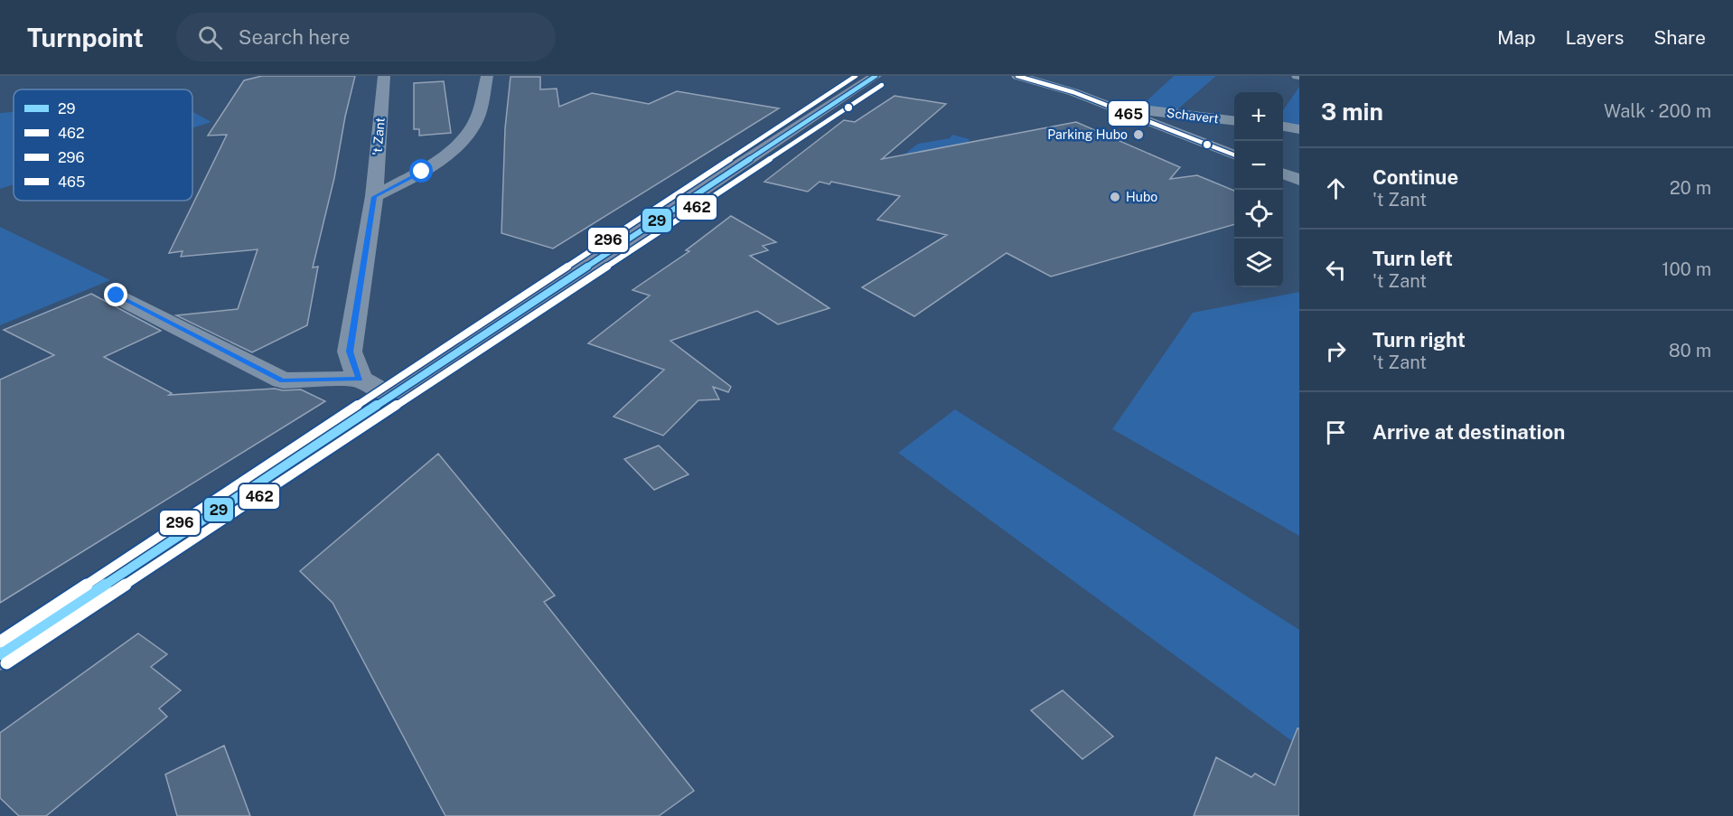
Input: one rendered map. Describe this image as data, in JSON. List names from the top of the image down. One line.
{"streets":{"street":["Schavert","'t Zant"]},"places":["Parking Hubo","Hubo"],"lines":["transit line 29","transit line 296","transit line 465","transit line 462"],"legend":["29","462","296","465"],"page":{"header":"Turnpoint","search":"Search here","nav":["Map","Layers","Share"],"heading":["3 min","Walk · 200 m"],"map_buttons":["+","−"],"list":[["Continue","'t Zant","20 m"],["Turn left","'t Zant","100 m"],["Turn right","'t Zant","80 m"],"Arrive at destination"]}}
